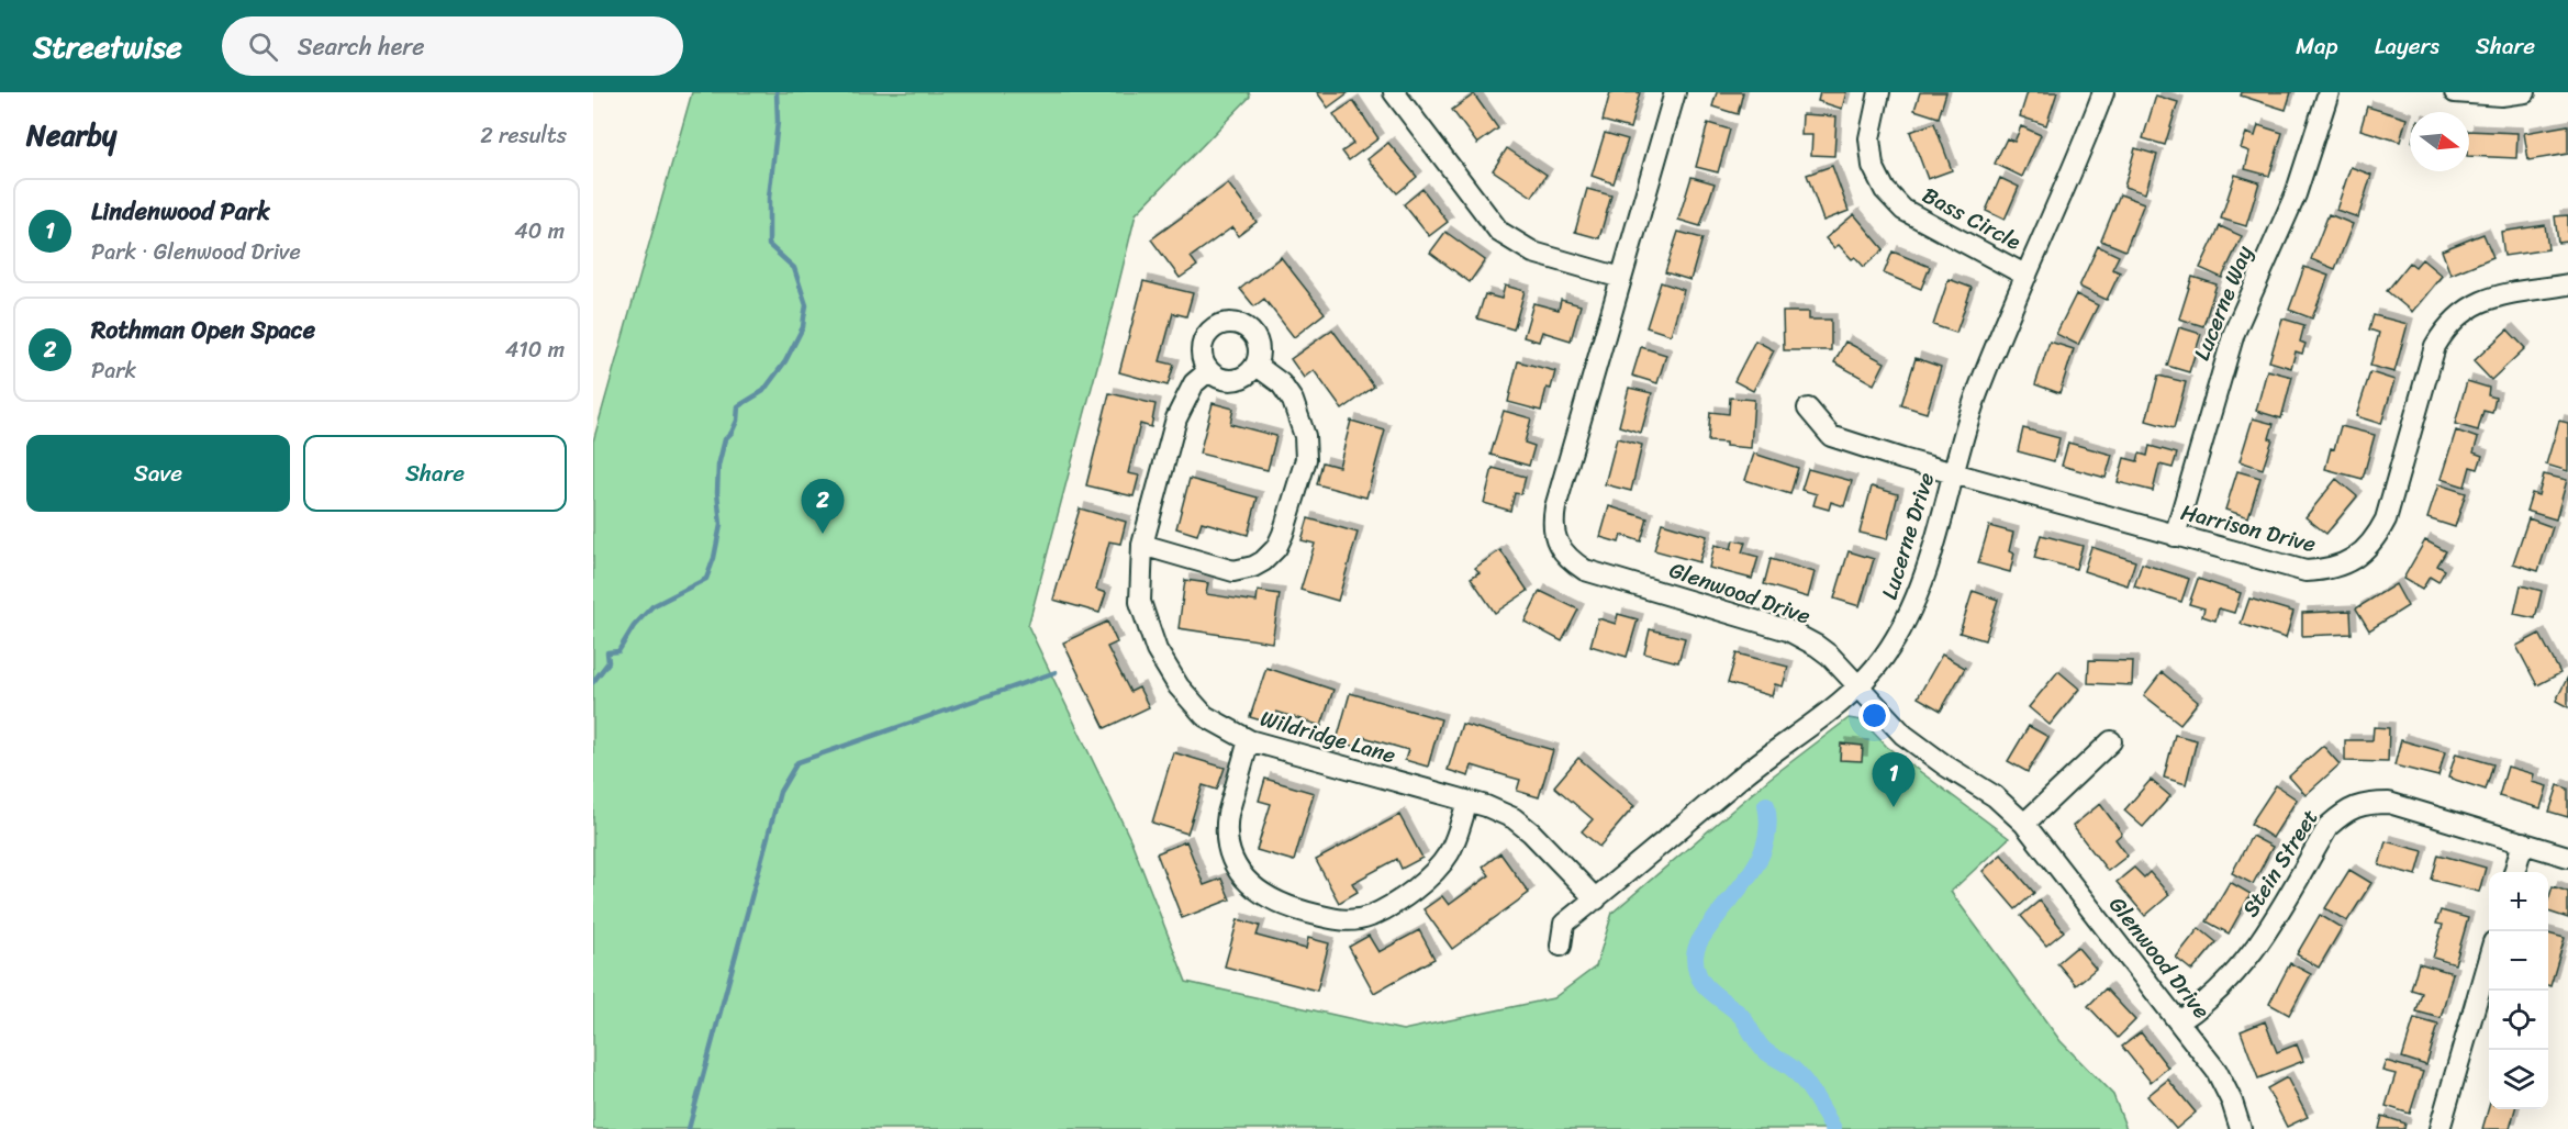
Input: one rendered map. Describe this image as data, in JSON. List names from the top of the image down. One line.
{"streets":{"street":["Bass Circle","Lucerne Way","Harrison Drive","Lucerne Drive","Glenwood Drive","Wildridge Lane","Stein Street"]},"crossings":[["Bass Circle","Lucerne Drive"],["Lucerne Way","Harrison Drive"],["Harrison Drive","Lucerne Drive"],["Lucerne Drive","Glenwood Drive"],["Lucerne Drive","Wildridge Lane"],["Glenwood Drive","Stein Street"]],"north":"right","page":{"header":"Streetwise","search":"Search here","nav":["Map","Layers","Share"],"heading":["Nearby","2 results"],"list":[{"mark":"1","name":"Lindenwood Park","note":"Park · Glenwood Drive","value":"40 m"},{"mark":"2","name":"Rothman Open Space","note":"Park","value":"410 m"}],"buttons":["Save","Share"],"pins":["2","1"],"map_buttons":["+","−"]}}
